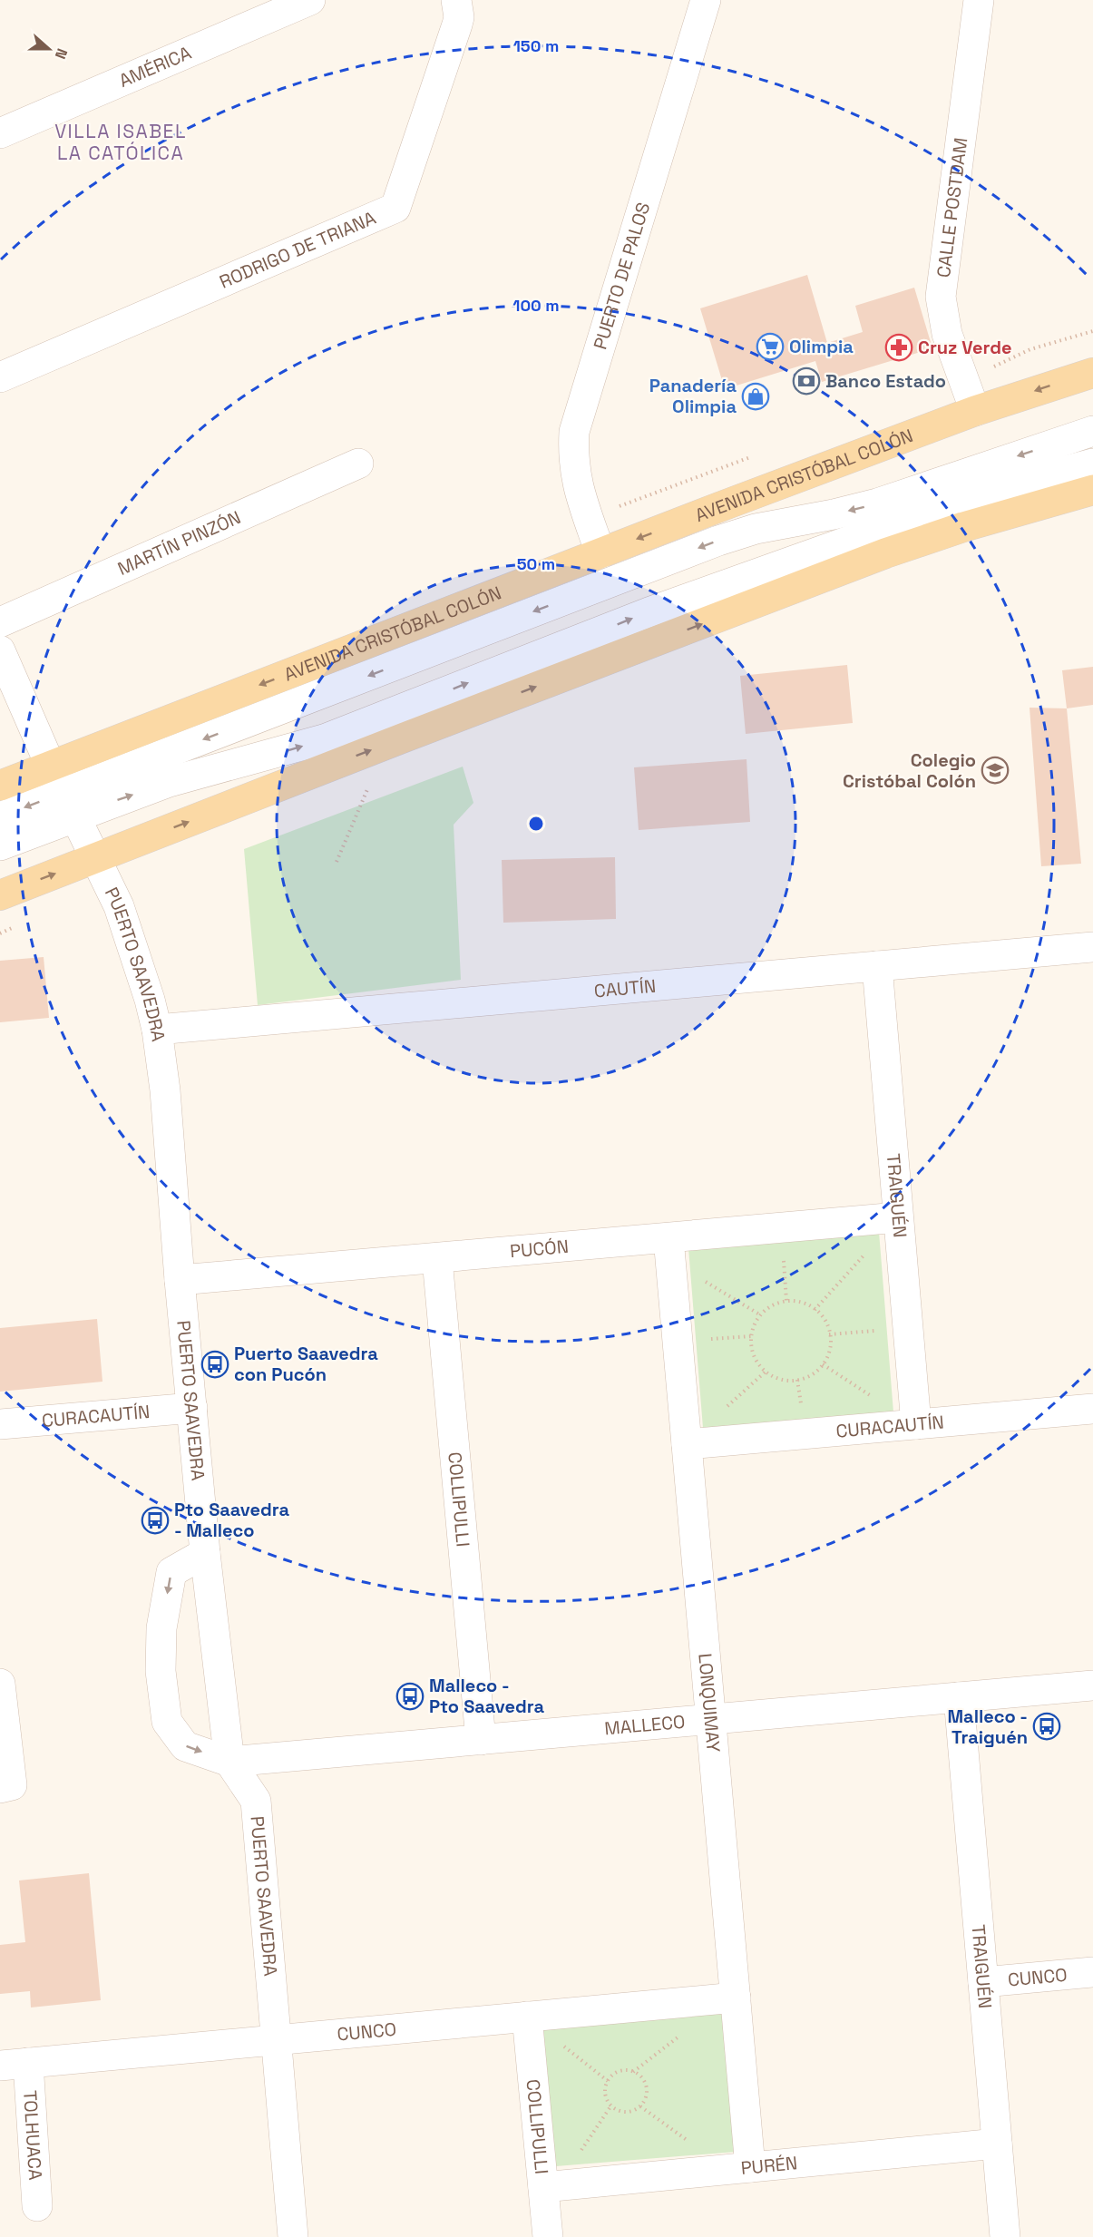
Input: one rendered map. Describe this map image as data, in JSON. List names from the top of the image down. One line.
{"streets":{"main road":["AVENIDA CRISTÓBAL COLÓN"],"street":["AMÉRICA","CALLE POSTDAM","RODRIGO DE TRIANA","PUERTO DE PALOS","MARTÍN PINZÓN","PUERTO SAAVEDRA","CAUTÍN","TRAIGUÉN","PUCÓN","CURACAUTÍN","COLLIPULLI","LONQUIMAY","MALLECO","CUNCO","TOLHUACA","PURÉN"]},"crossings":[["CALLE POSTDAM","AVENIDA CRISTÓBAL COLÓN"],["PUERTO DE PALOS","AVENIDA CRISTÓBAL COLÓN"],["AVENIDA CRISTÓBAL COLÓN","PUERTO SAAVEDRA"],["PUERTO SAAVEDRA","CAUTÍN"],["PUERTO SAAVEDRA","PUCÓN"],["PUERTO SAAVEDRA","CURACAUTÍN"],["PUERTO SAAVEDRA","MALLECO"],["PUERTO SAAVEDRA","CUNCO"],["CAUTÍN","TRAIGUÉN"],["TRAIGUÉN","PUCÓN"],["TRAIGUÉN","CURACAUTÍN"],["TRAIGUÉN","MALLECO"],["TRAIGUÉN","CUNCO"],["TRAIGUÉN","PURÉN"],["PUCÓN","COLLIPULLI"],["PUCÓN","LONQUIMAY"],["CURACAUTÍN","LONQUIMAY"],["COLLIPULLI","MALLECO"],["COLLIPULLI","CUNCO"],["COLLIPULLI","PURÉN"],["LONQUIMAY","MALLECO"],["LONQUIMAY","CUNCO"],["LONQUIMAY","PURÉN"],["CUNCO","TOLHUACA"]],"districts":["VILLA ISABEL LA CATÓLICA"],"places":{"supermarket":["Olimpia"],"pharmacy":["Cruz Verde"],"bank":["Banco Estado"],"shop":["Panadería Olimpia"],"school or university":["Colegio Cristóbal Colón"],"bus stop":["Puerto Saavedra con Pucón","Pto Saavedra - Malleco","Malleco - Pto Saavedra","Malleco - Traiguén"]},"north":"right","rings":["150 m","100 m","50 m"]}
